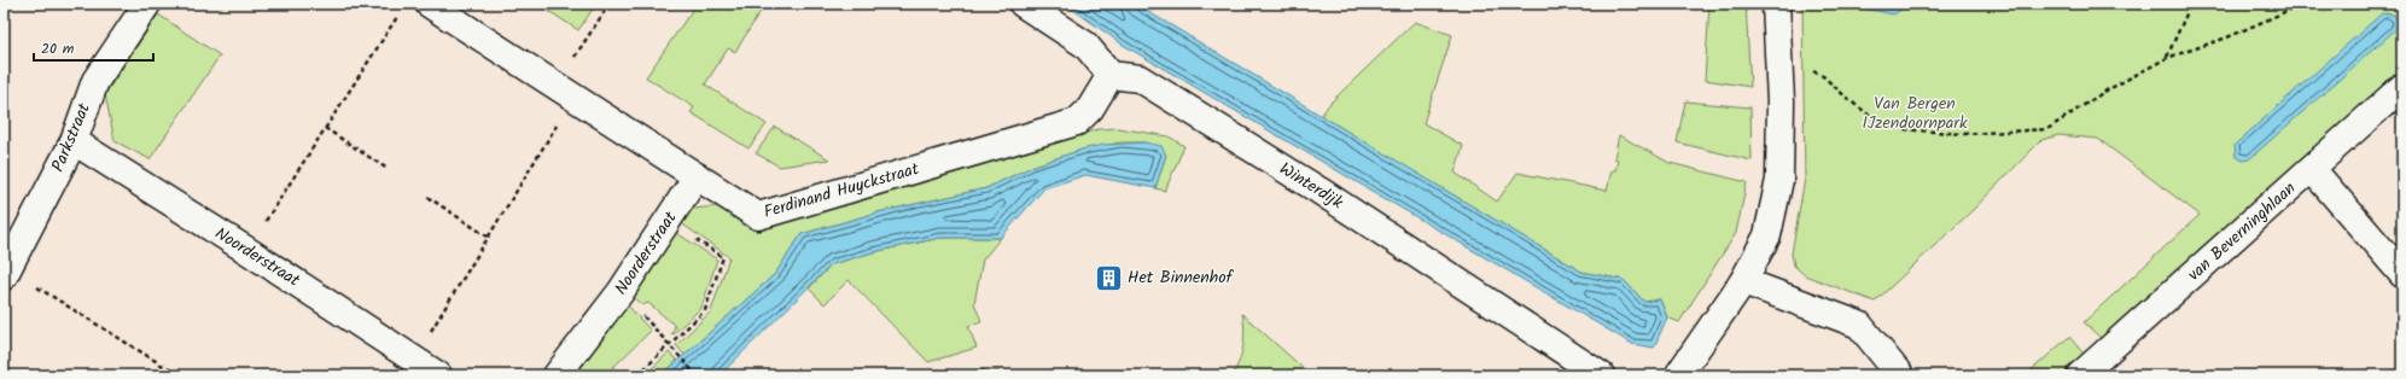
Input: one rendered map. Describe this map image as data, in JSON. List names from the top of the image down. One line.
{"streets":{"street":["Parkstraat","Winterdijk","Ferdinand Huyckstraat","van Beverninghlaan","Noorderstraat"]},"crossings":[["Parkstraat","Noorderstraat"],["Winterdijk","Ferdinand Huyckstraat"],["Ferdinand Huyckstraat","Noorderstraat"]],"parks":["Van Bergen IJzendoornpark"],"places":{"building":["Het Binnenhof"]},"scale_bar":"20 m"}
